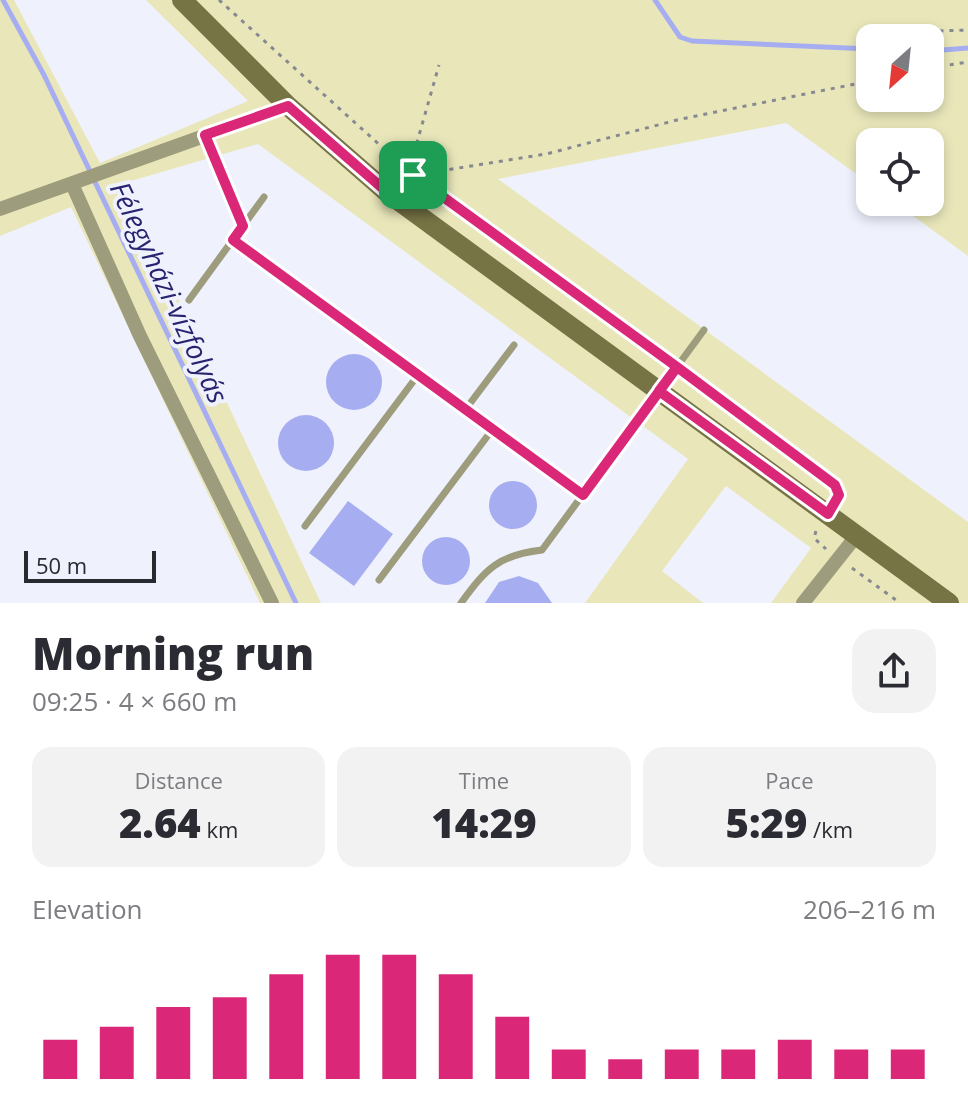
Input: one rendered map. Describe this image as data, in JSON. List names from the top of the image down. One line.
{"water":["Félegyházi-vízfolyás"],"scale_bar":"50 m","north":"bottom left","page":{"scale":"50 m","heading":["Morning run","09:25 · 4 × 660 m"],"stats":[["Distance","2.64 km"],["Time","14:29"],["Pace","5:29 /km"]],"chart":["Elevation","206–216 m"]}}
